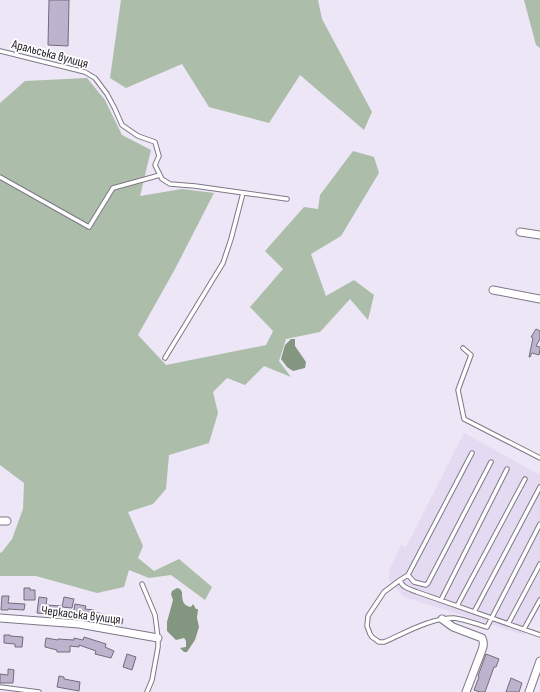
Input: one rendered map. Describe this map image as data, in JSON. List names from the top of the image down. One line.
{"streets":{"street":["Черкаська вулиця"],"lane":["Аральська вулиця"]}}
